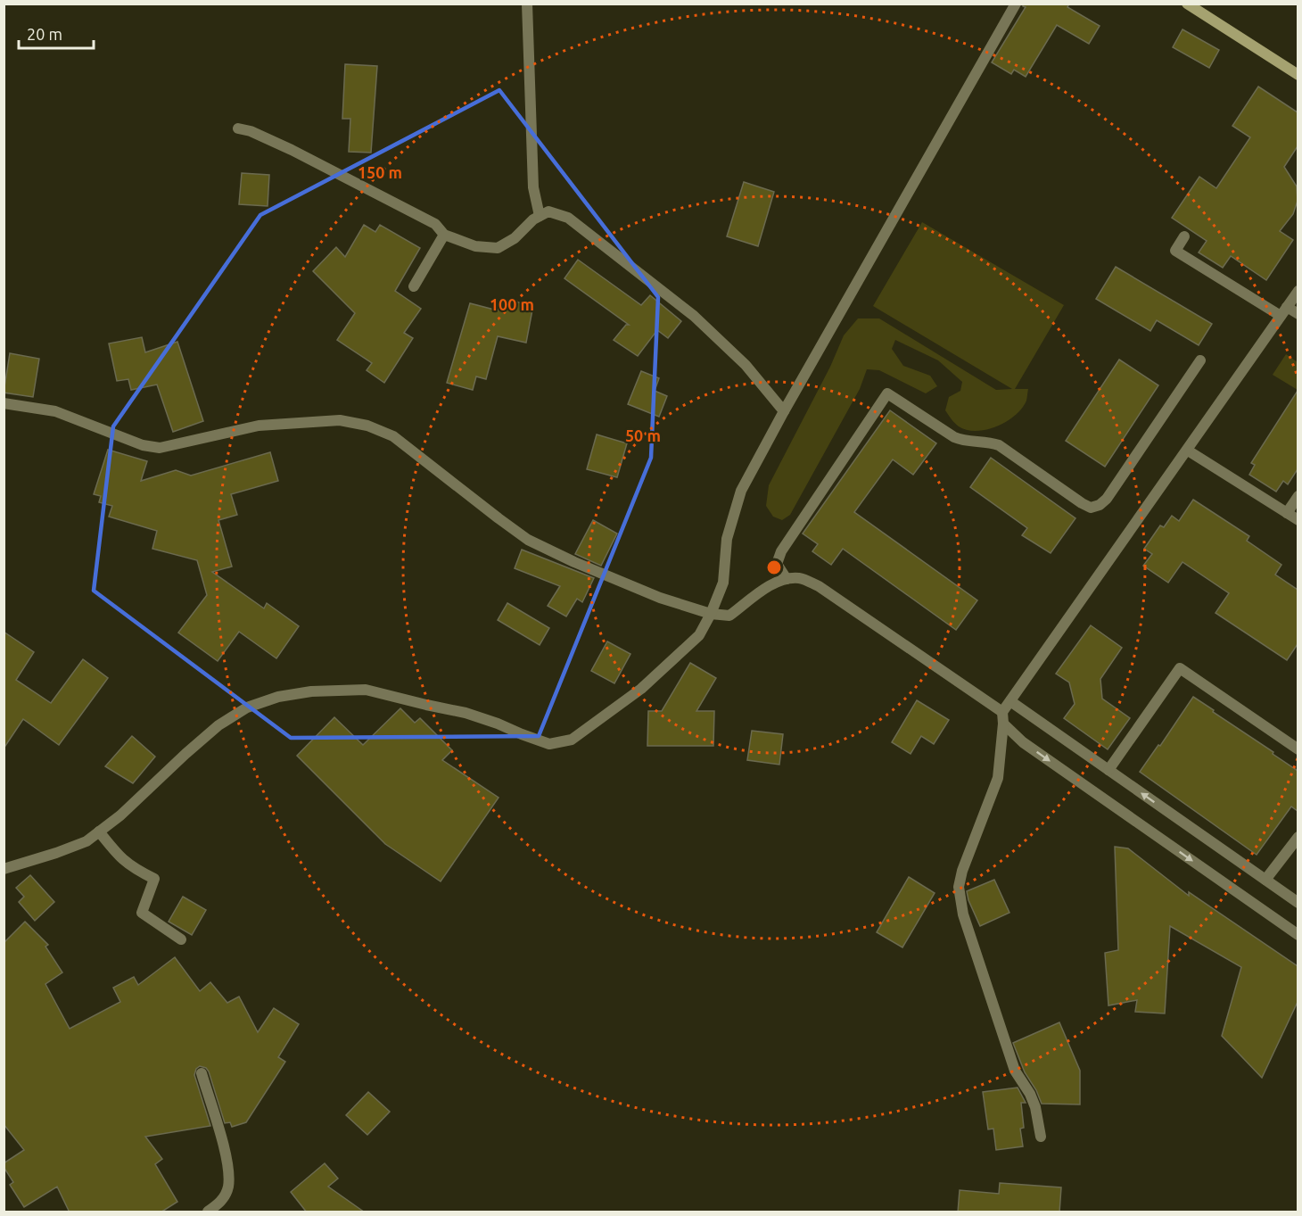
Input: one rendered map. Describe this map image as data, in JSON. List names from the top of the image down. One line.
{"scale_bar":"20 m","rings":["150 m","100 m","50 m"]}
